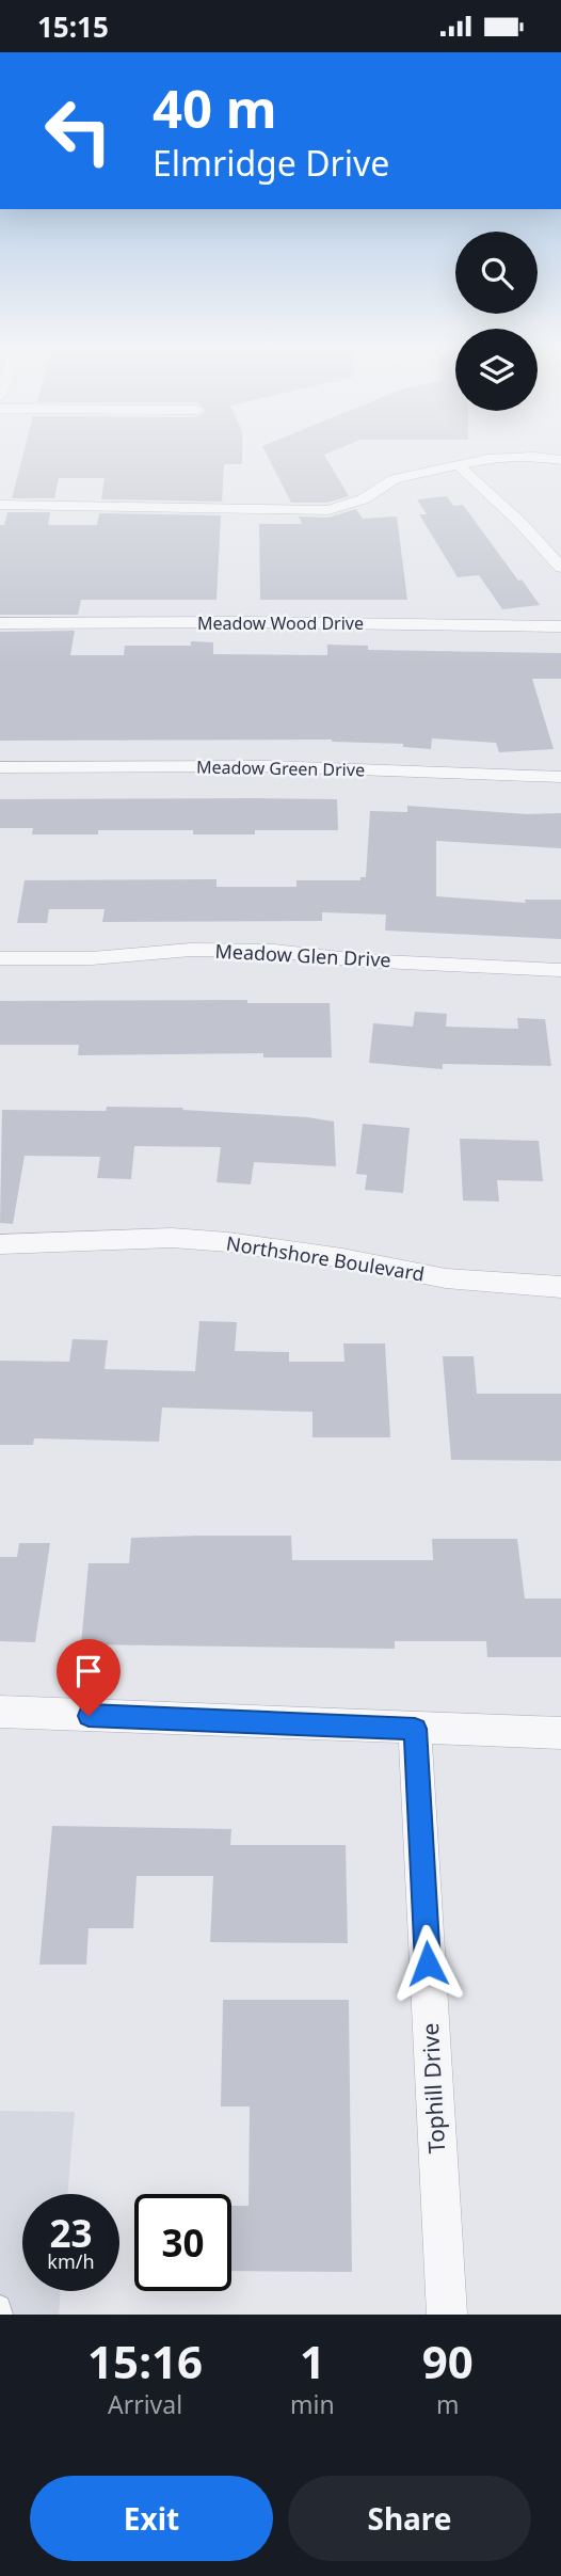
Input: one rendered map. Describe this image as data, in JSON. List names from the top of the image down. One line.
{"streets":{"street":["Meadow Wood Drive","Meadow Green Drive","Meadow Glen Drive","Northshore Boulevard","Tophill Drive"]},"page":{"status":"15:15","turn":["40 m","Elmridge Drive"],"speed":"23 km/h","limit":"30","eta":["15:16","Arrival","1","min","90","m"],"buttons":["Exit","Share"]}}
